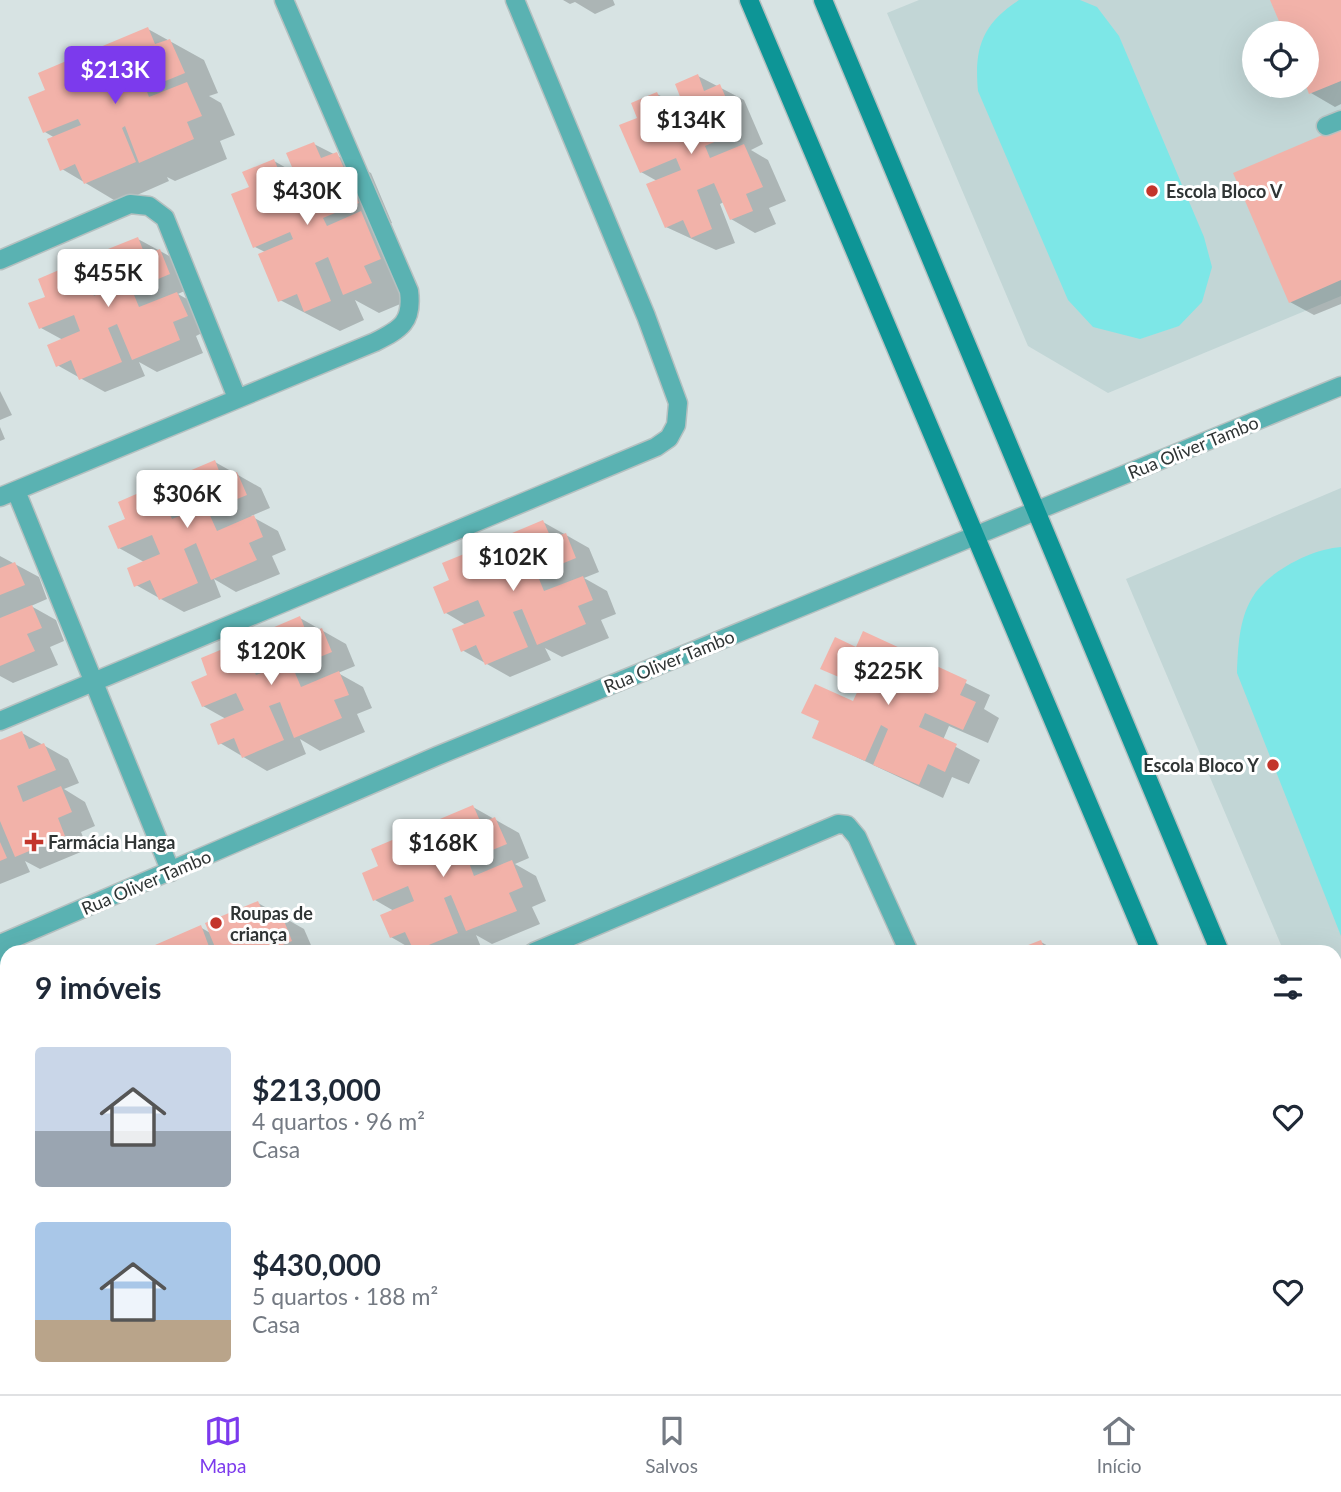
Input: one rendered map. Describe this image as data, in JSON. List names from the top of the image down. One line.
{"streets":{"street":["Rua Oliver Tambo"]},"places":{"other":["Escola Bloco V","Escola Bloco Y","Roupas de criança"],"health":["Farmácia Hanga"]},"page":{"price":["$213K","$134K","$430K","$455K","$306K","$102K","$120K","$225K","$168K"],"heading":"9 imóveis","list":[{"name":"$213,000","note":"4 quartos · 96 m² · Casa"},{"name":"$430,000","note":"5 quartos · 188 m² · Casa"}],"tabs":["Mapa","Salvos","Início"]}}
